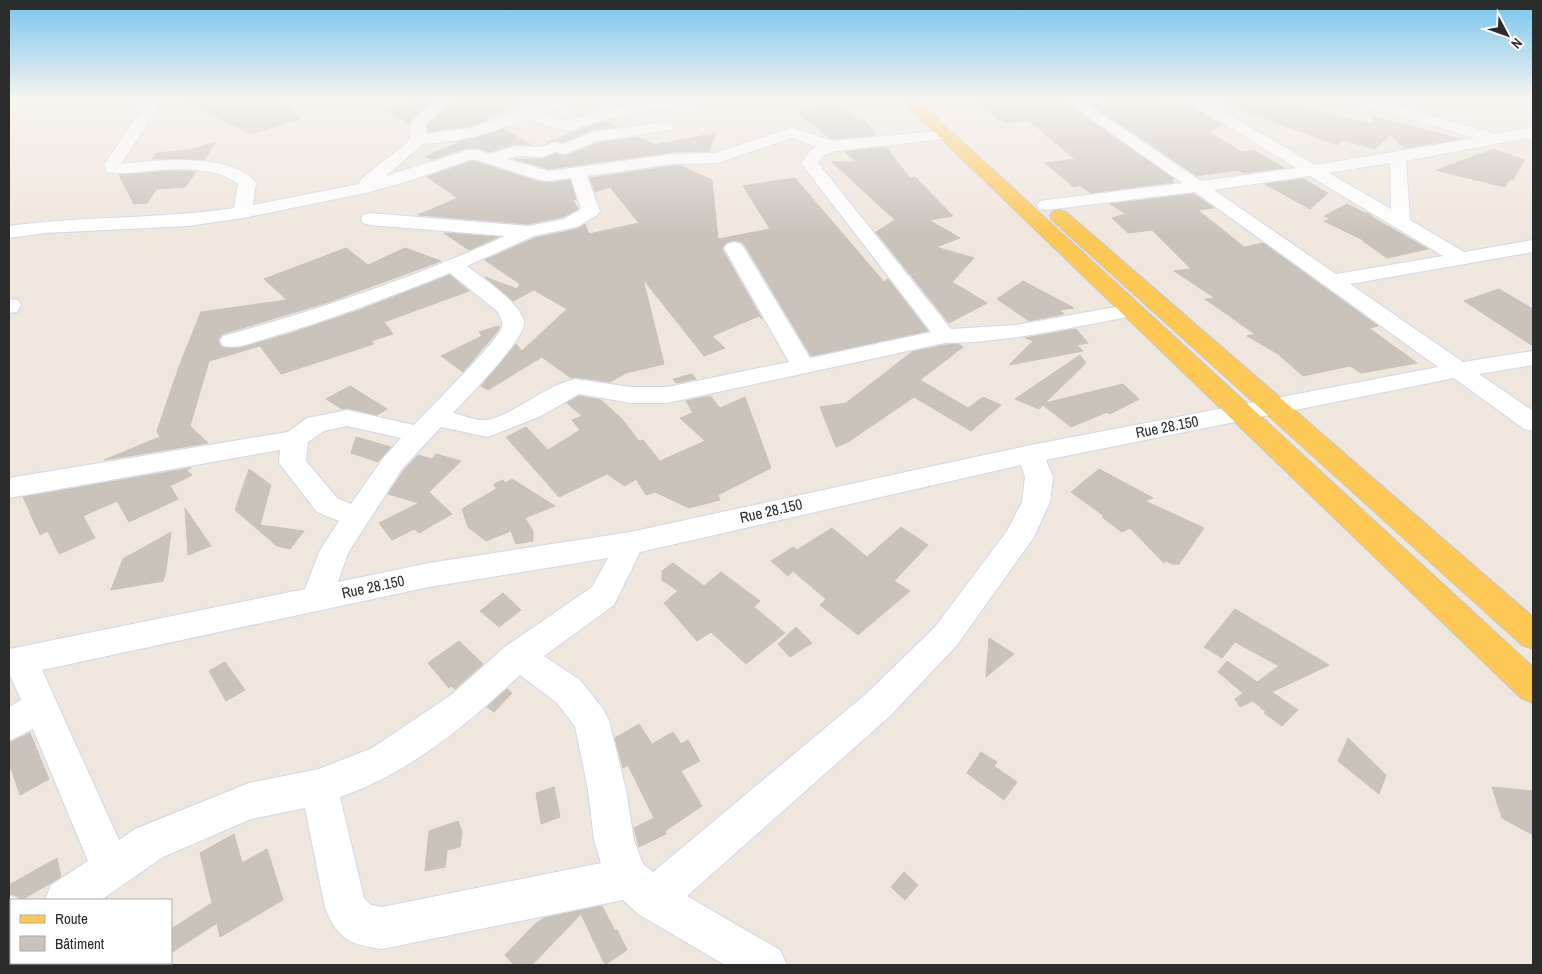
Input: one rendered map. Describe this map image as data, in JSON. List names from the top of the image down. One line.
{"streets":{"street":["Rue 28.150"]},"legend":["Route","Bâtiment"],"north":"bottom right"}
